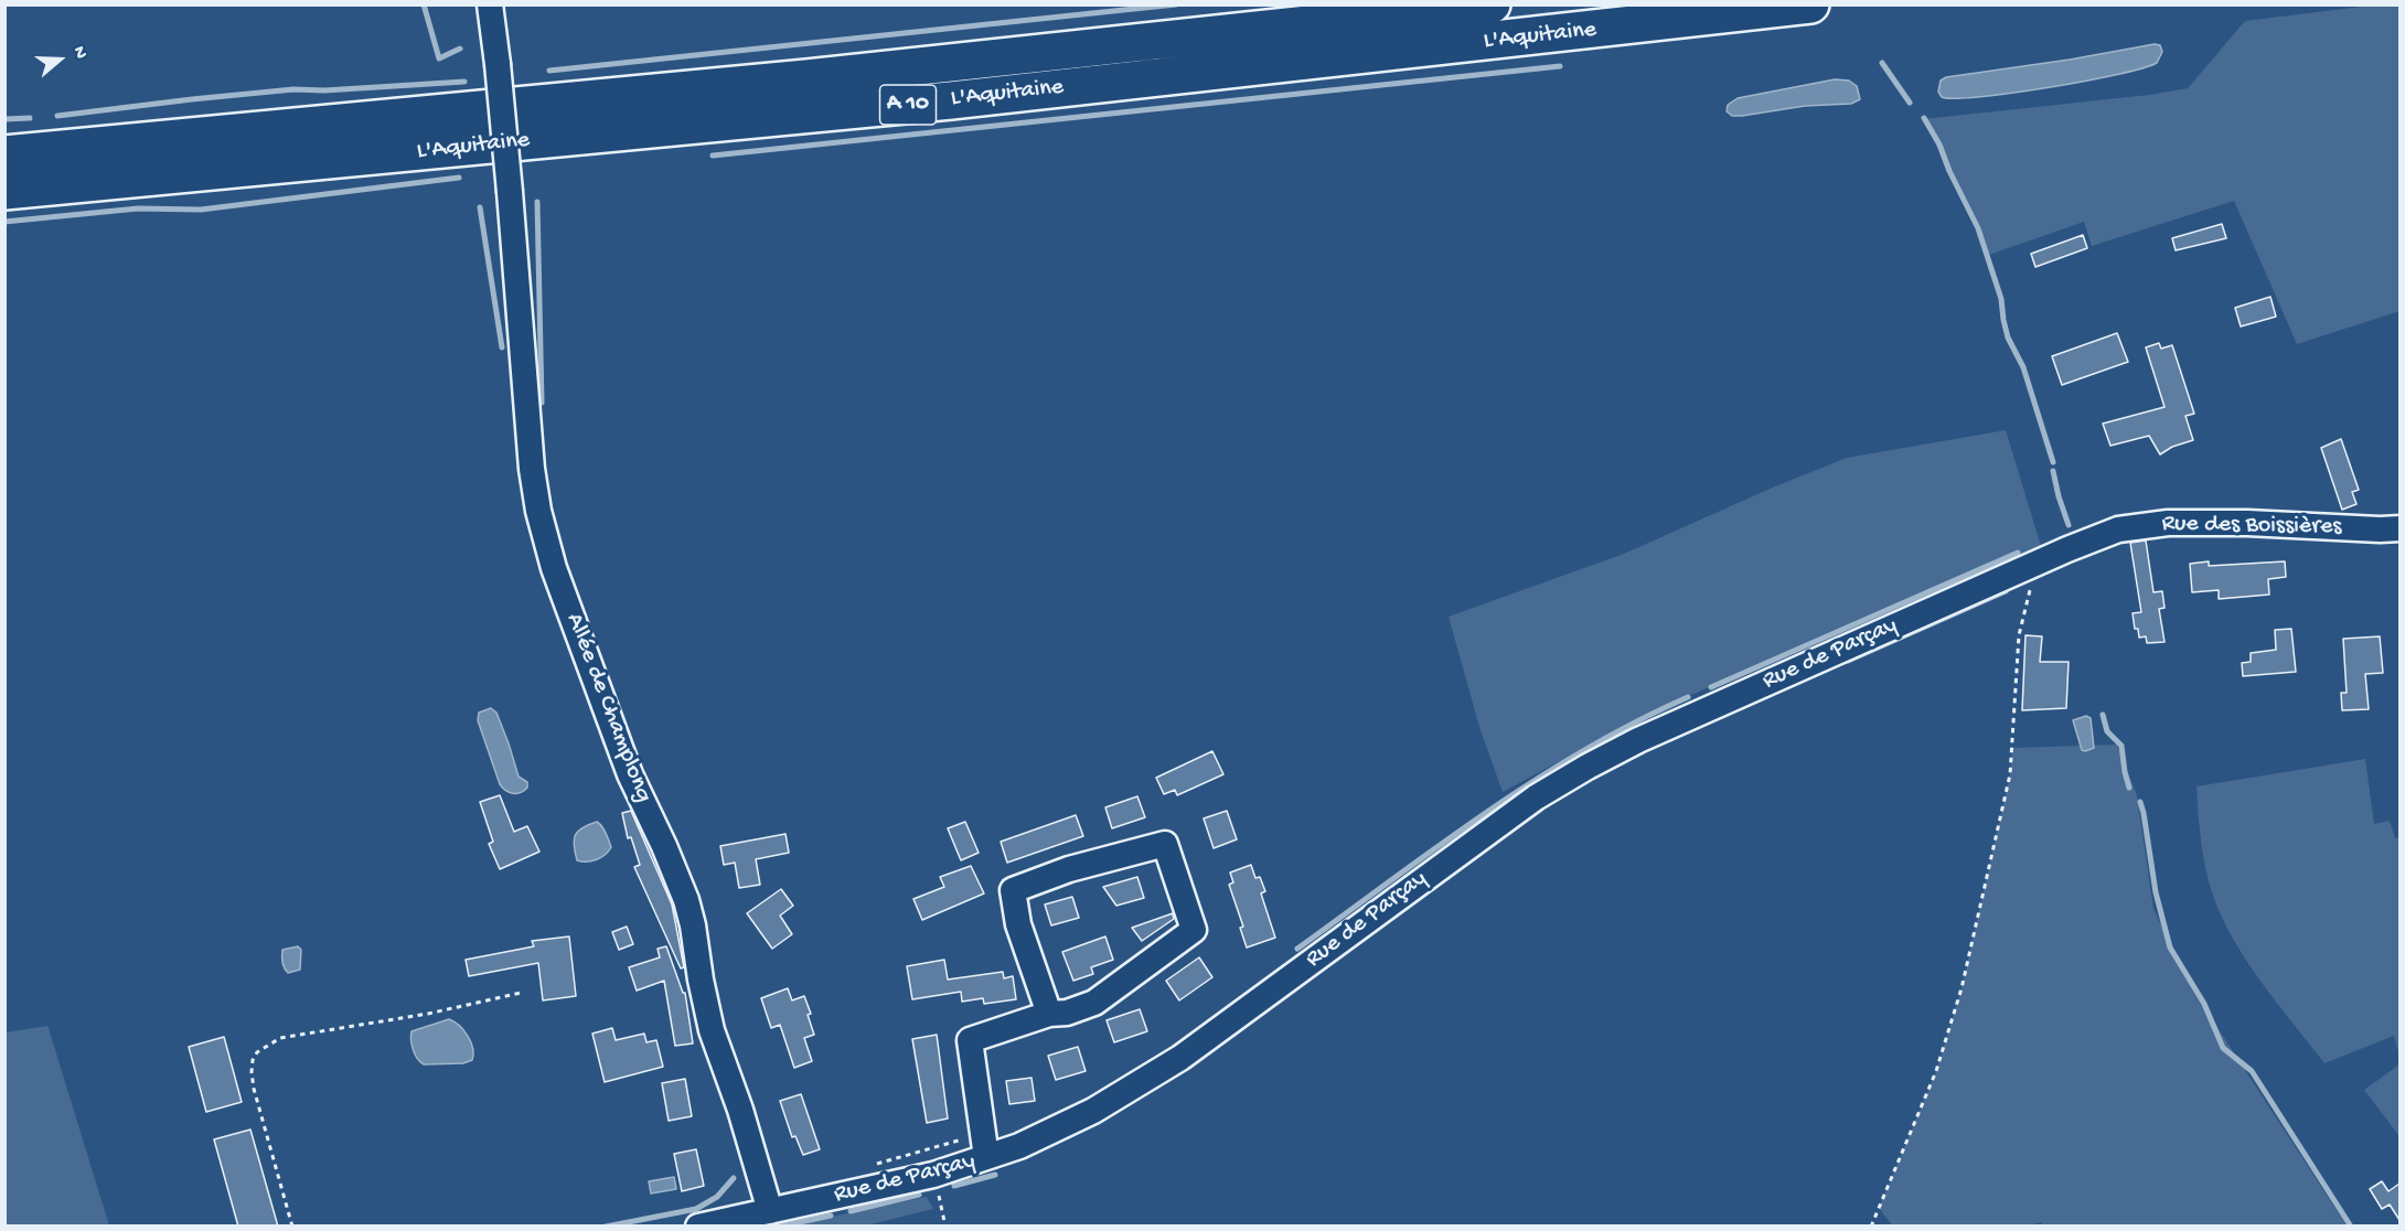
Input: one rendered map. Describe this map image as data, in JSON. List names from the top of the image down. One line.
{"streets":{"highway":["L'Aquitaine","A 10"],"street":["Rue des Boissières","Rue de Parçay","Allée de Champlong"]},"crossings":[["Rue des Boissières","Rue de Parçay"],["Rue de Parçay","Allée de Champlong"]],"north":"right"}
